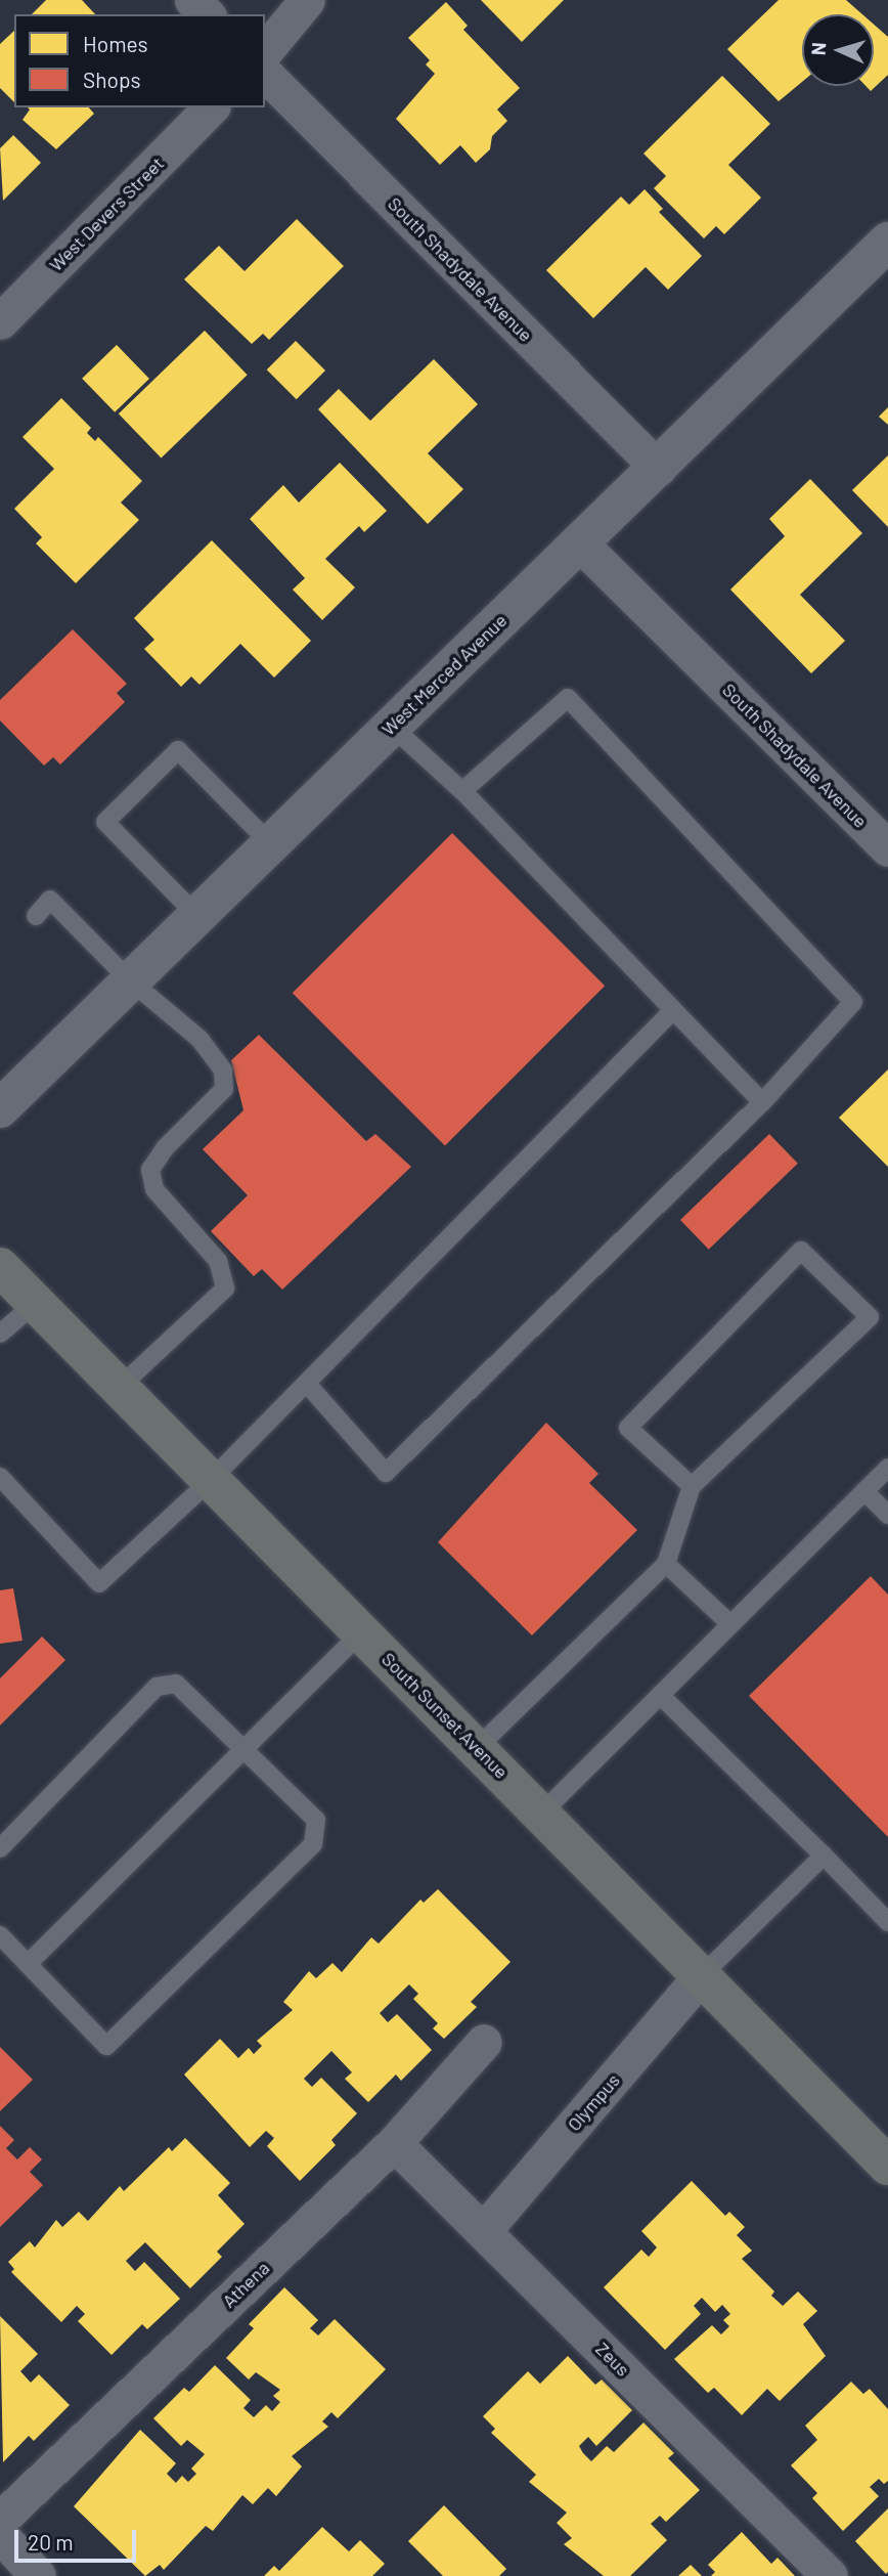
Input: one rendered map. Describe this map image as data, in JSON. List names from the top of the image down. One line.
{"streets":{"main road":["South Sunset Avenue"],"street":["West Devers Street","South Shadydale Avenue","West Merced Avenue","Olympus","Athena","Zeus"]},"crossings":[["South Shadydale Avenue","West Merced Avenue"],["South Sunset Avenue","Olympus"],["Olympus","Zeus"],["Athena","Zeus"]],"legend":["Homes","Shops"],"scale_bar":"20 m","north":"left"}
